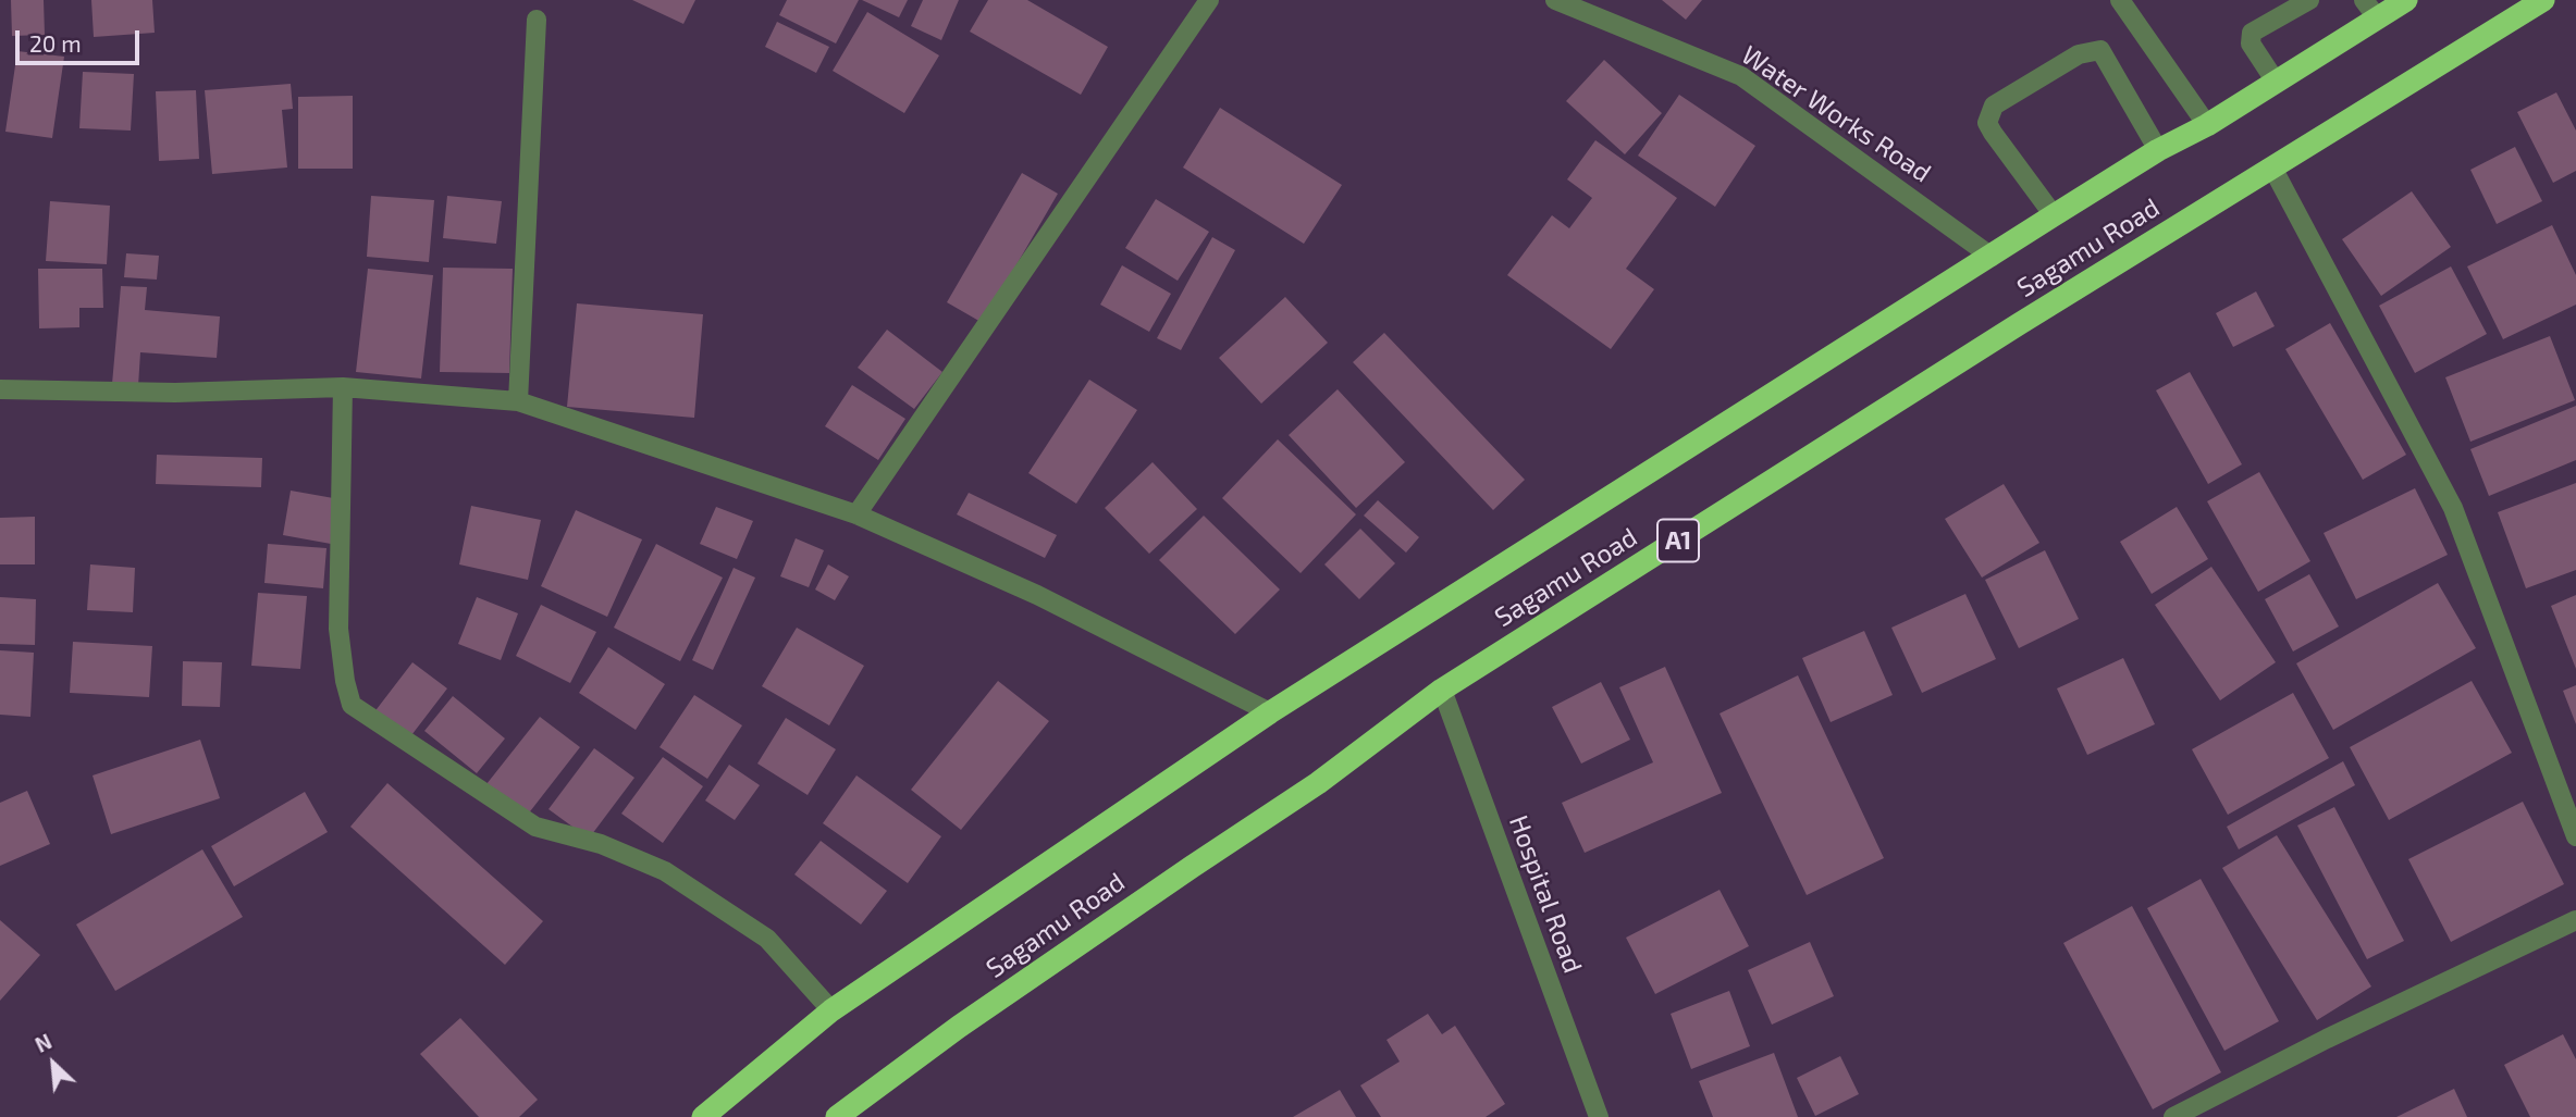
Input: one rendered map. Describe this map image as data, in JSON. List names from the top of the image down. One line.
{"streets":{"highway":["Sagamu Road","A1"],"street":["Water Works Road","Hospital Road"]},"crossings":[["Water Works Road","Sagamu Road"],["Sagamu Road","Hospital Road"]],"scale_bar":"20 m","north":"top left"}
